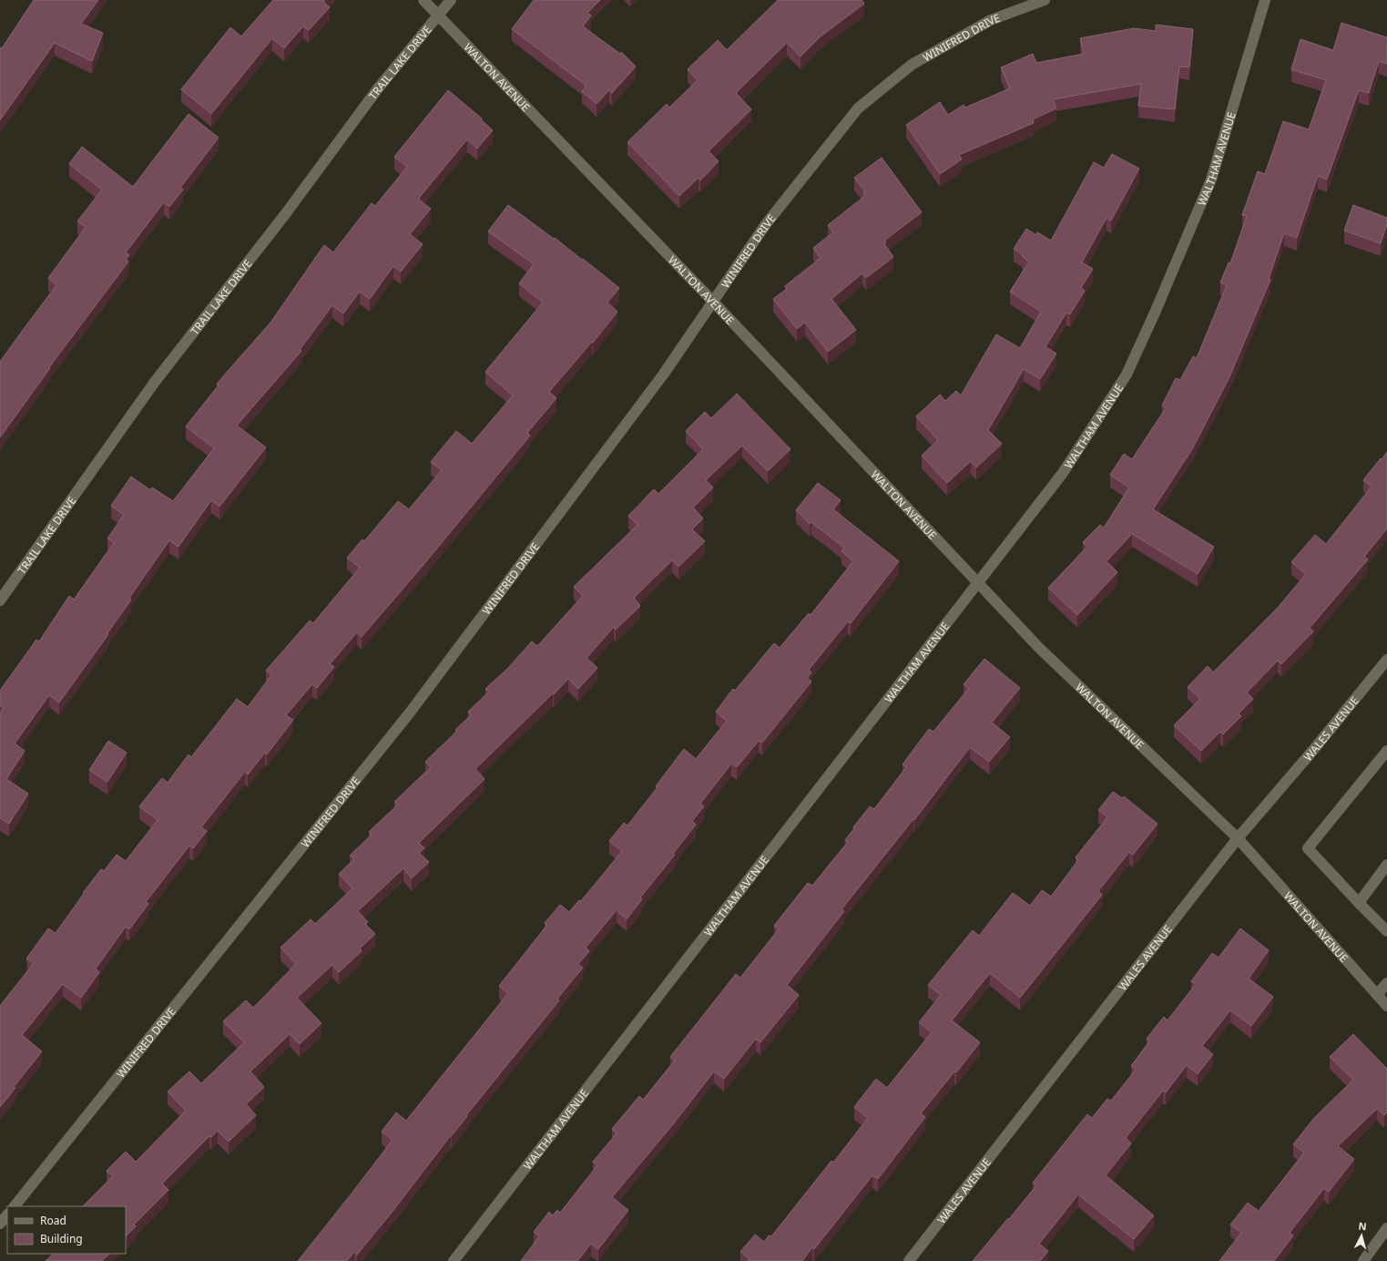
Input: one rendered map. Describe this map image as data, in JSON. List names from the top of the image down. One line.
{"streets":{"street":["WINIFRED DRIVE","TRAIL LAKE DRIVE","WALTON AVENUE","WALTHAM AVENUE","WALES AVENUE"]},"crossings":[["WINIFRED DRIVE","WALTON AVENUE"],["TRAIL LAKE DRIVE","WALTON AVENUE"],["WALTON AVENUE","WALTHAM AVENUE"],["WALTON AVENUE","WALES AVENUE"]],"legend":["Road","Building"],"north":"top"}
